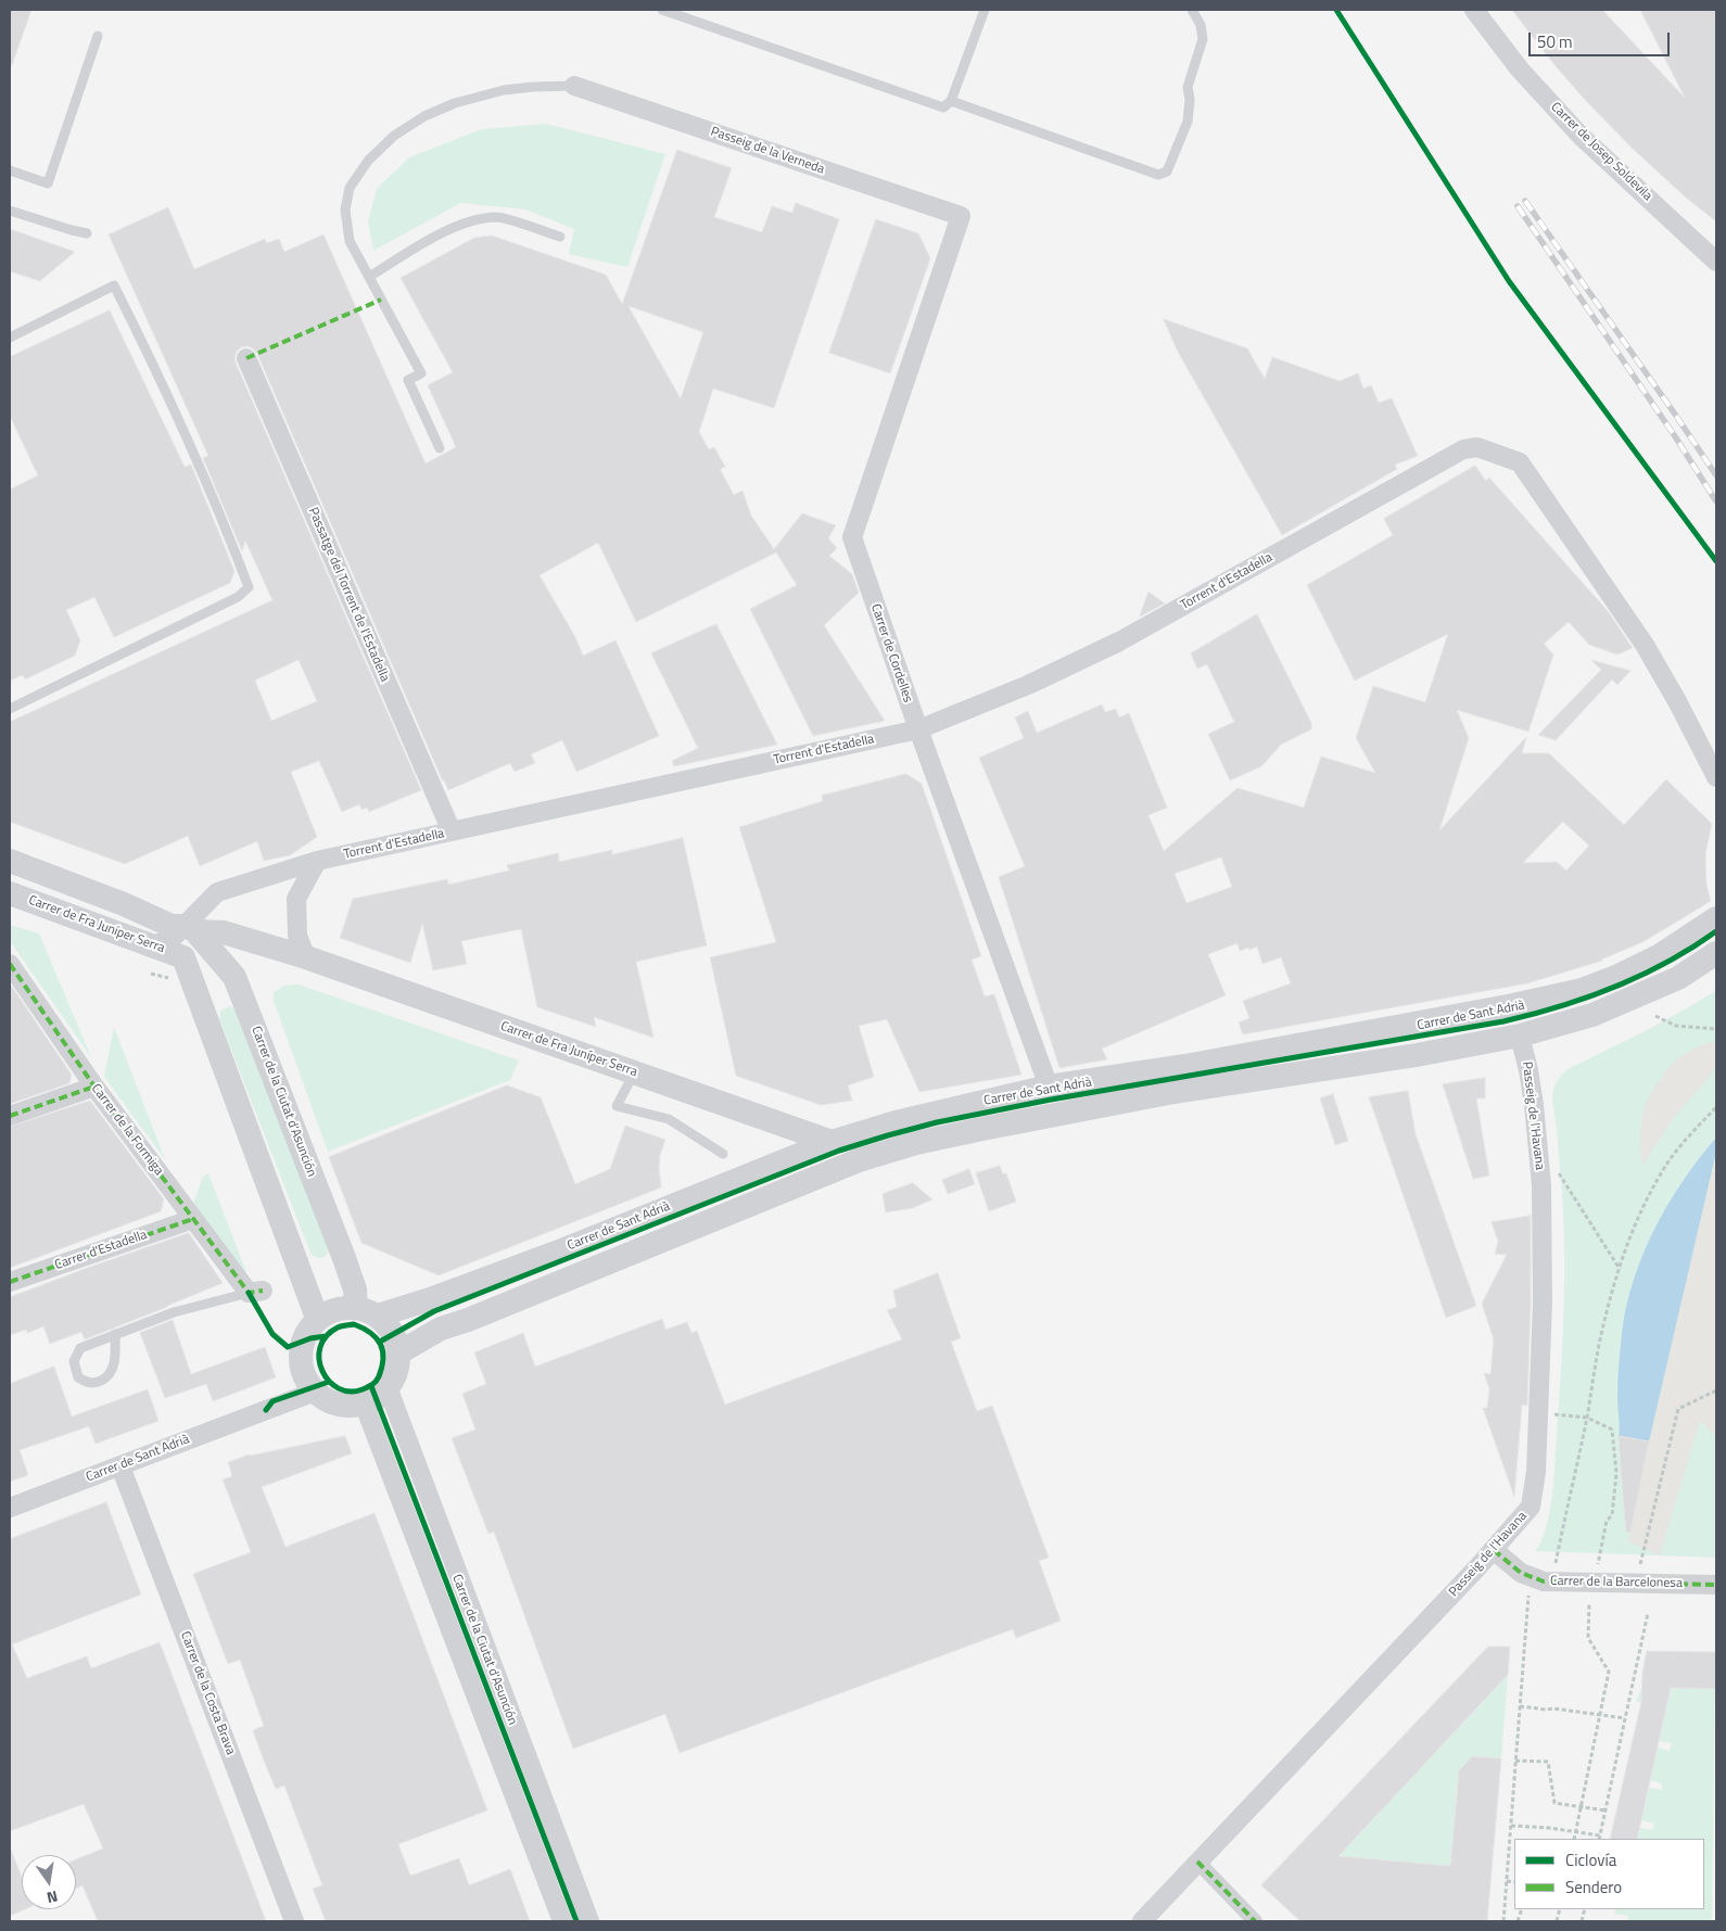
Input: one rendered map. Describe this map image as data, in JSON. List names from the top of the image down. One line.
{"streets":{"street":["Passeig de la Verneda","Carrer de Josep Soldevila","Torrent d'Estadella","Passatge del Torrent de l'Estadella","Carrer de Cordelles","Carrer de Fra Juníper Serra","Carrer de Sant Adrià","Carrer de la Ciutat d'Asunción","Passeig de l'Havana","Carrer de la Formiga","Carrer d'Estadella","Carrer de la Barcelonesa","Carrer de la Costa Brava"]},"crossings":[["Passeig de la Verneda","Carrer de Cordelles"],["Torrent d'Estadella","Passatge del Torrent de l'Estadella"],["Torrent d'Estadella","Carrer de Cordelles"],["Torrent d'Estadella","Carrer de Fra Juníper Serra"],["Torrent d'Estadella","Carrer de la Ciutat d'Asunción"],["Carrer de Cordelles","Carrer de Sant Adrià"],["Carrer de Fra Juníper Serra","Carrer de Sant Adrià"],["Carrer de Fra Juníper Serra","Carrer de la Ciutat d'Asunción"],["Carrer de Sant Adrià","Carrer de la Ciutat d'Asunción"],["Carrer de Sant Adrià","Passeig de l'Havana"],["Carrer de Sant Adrià","Carrer de la Costa Brava"],["Passeig de l'Havana","Carrer de la Barcelonesa"],["Carrer de la Formiga","Carrer d'Estadella"]],"legend":["Ciclovía","Sendero"],"scale_bar":"50 m","north":"bottom"}
